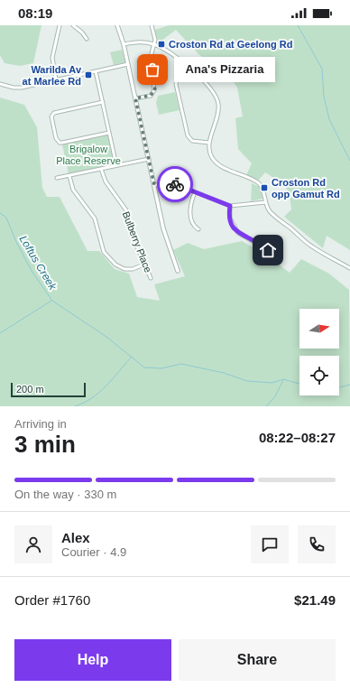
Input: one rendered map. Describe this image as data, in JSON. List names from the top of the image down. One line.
{"streets":{"street":["Bulberry Place"]},"water":["Loftus Creek"],"parks":["Brigalow Place Reserve"],"places":{"transit":["Croston Rd at Geelong Rd","Warilda Av at Marlee Rd","Croston Rd opp Gamut Rd"],"other":["Ana's Pizzaria"]},"scale_bar":"200 m","north":"right","page":{"status":"08:19","bubble":"Ana's Pizzaria","scale":"200 m","heading":["3 min","Arriving in","08:22–08:27"],"panel":["Alex","Courier · 4.9","Order #1760","$21.49"],"bar":"On the way · 330 m","buttons":["Help","Share"]}}
